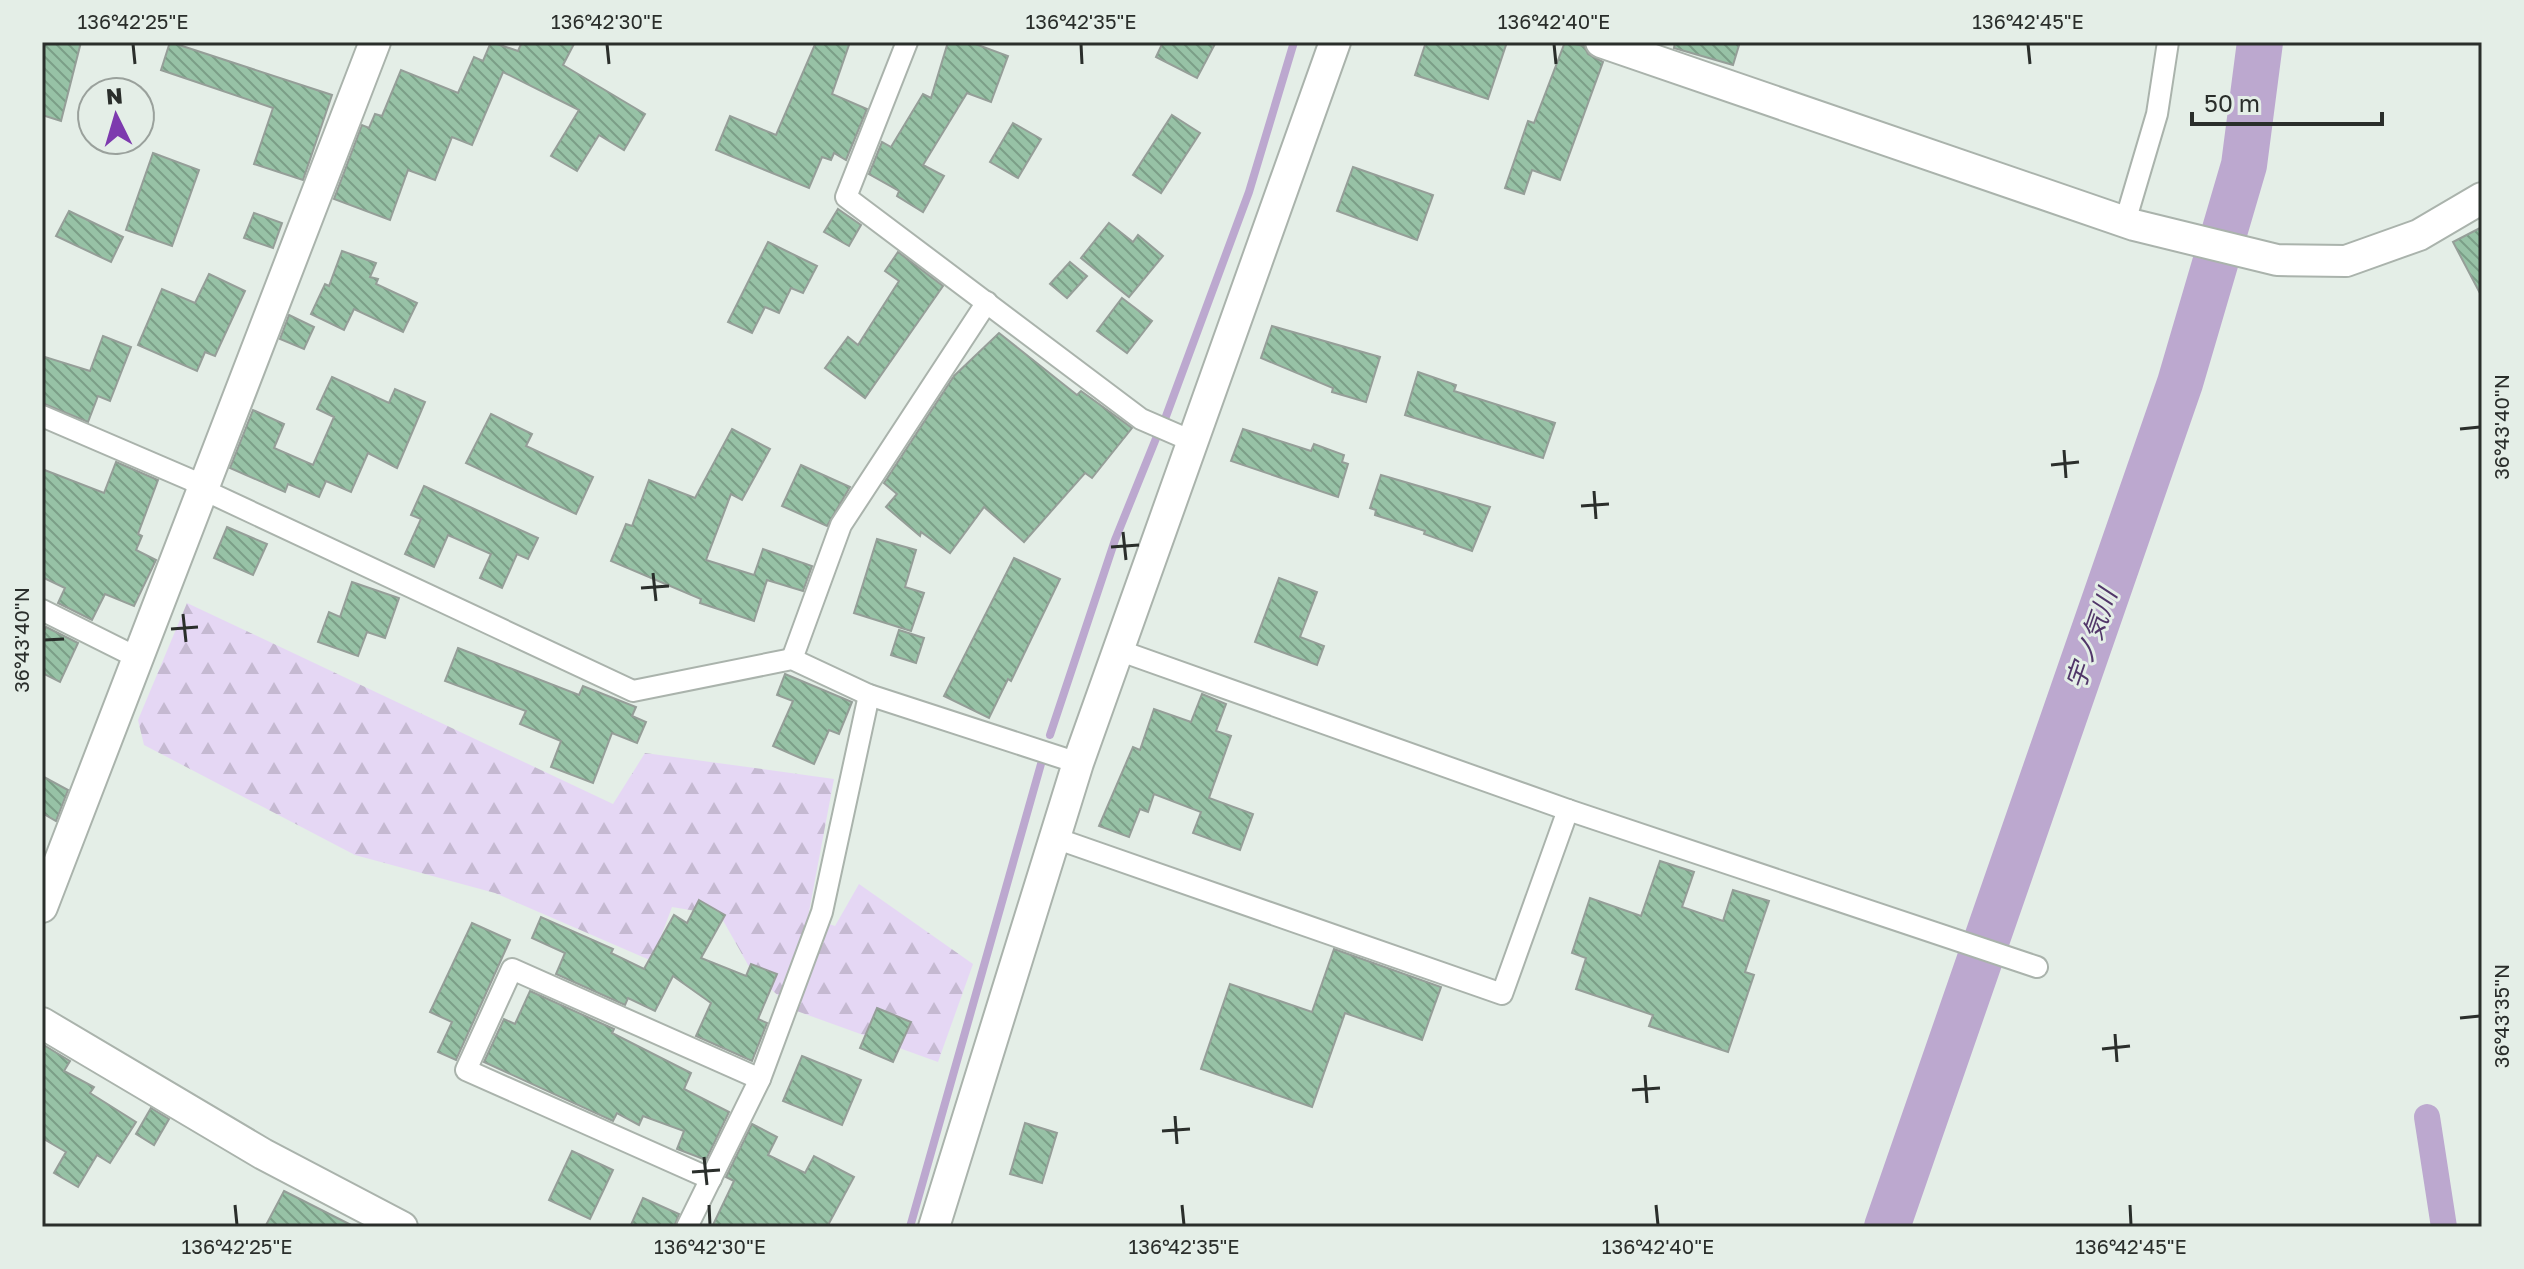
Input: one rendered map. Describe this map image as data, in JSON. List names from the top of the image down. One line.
{"water":["宇ノ気川"],"scale_bar":"50 m","north":"top","coordinates":["136°42'25\"E","136°42'30\"E","136°42'35\"E","136°42'40\"E","136°42'45\"E","36°43'40\"N","36°43'35\"N"]}
